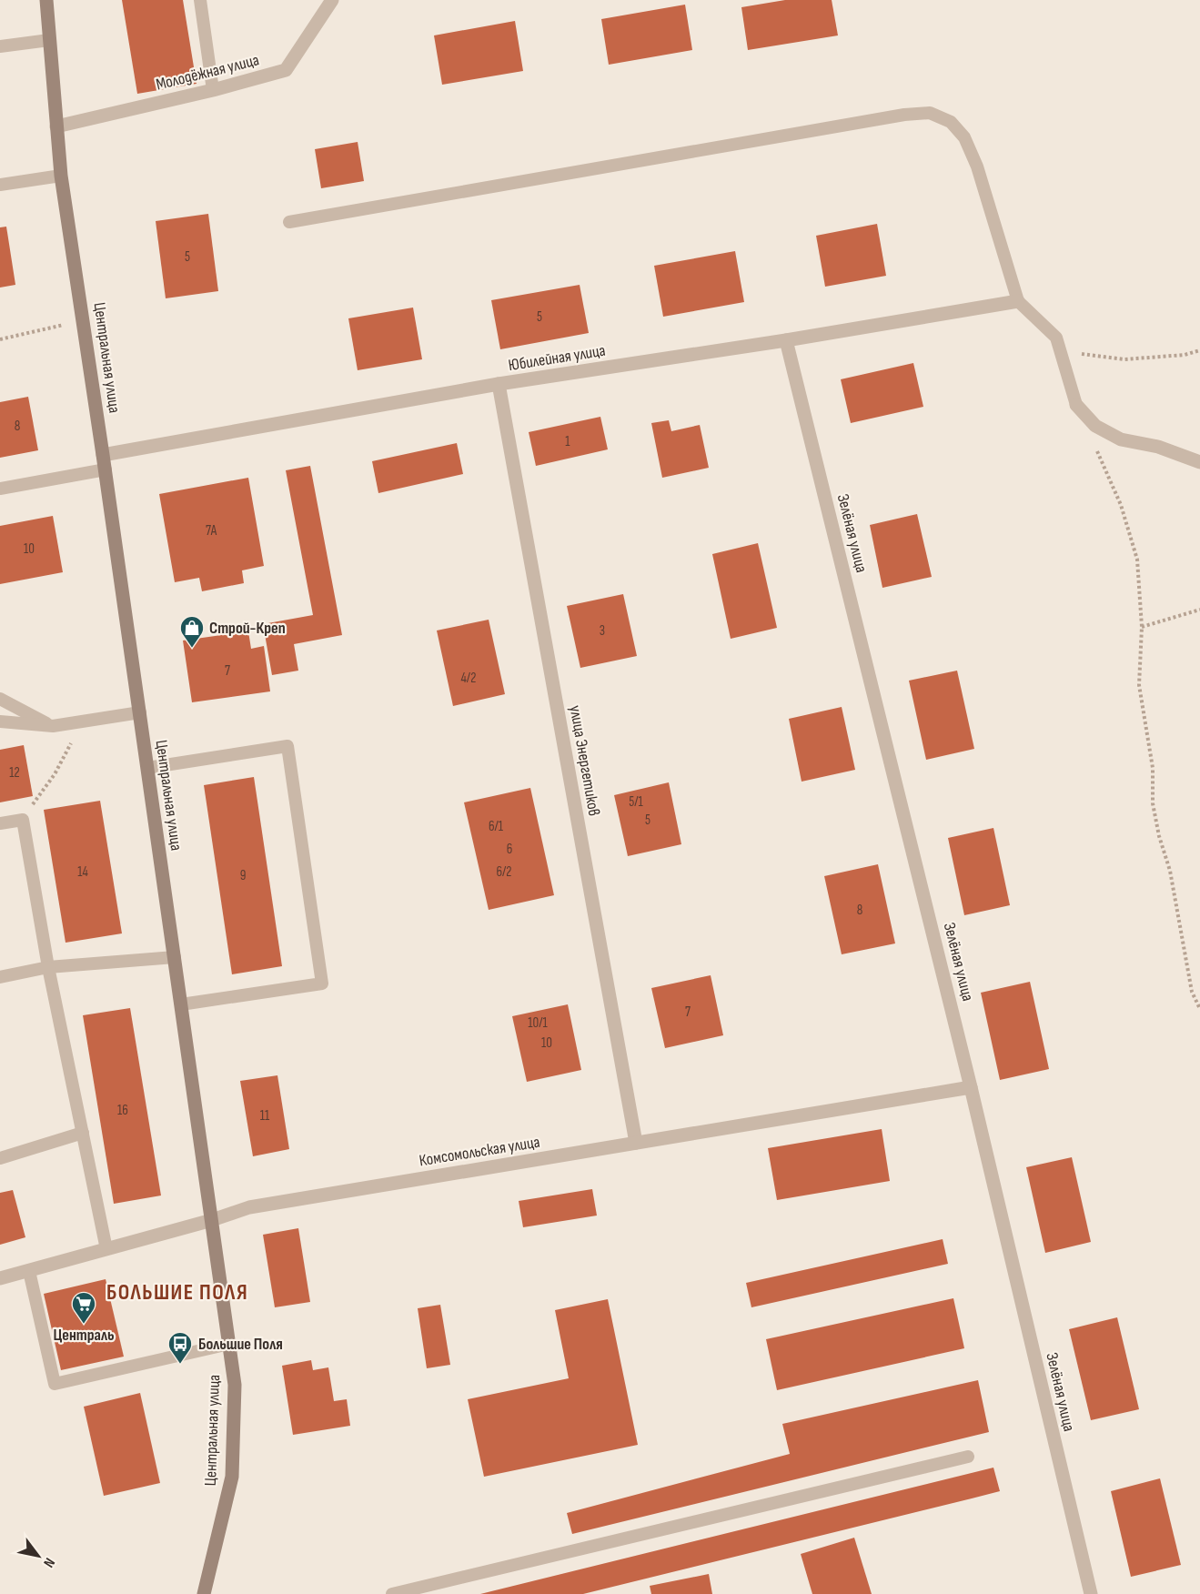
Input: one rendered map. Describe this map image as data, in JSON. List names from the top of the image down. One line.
{"streets":{"street":["Молодёжная улица","Центральная улица","Юбилейная улица","Зелёная улица","улица Энергетиков","Комсомольская улица"]},"crossings":[["Молодёжная улица","Центральная улица"],["Центральная улица","Юбилейная улица"],["Центральная улица","Комсомольская улица"],["Юбилейная улица","Зелёная улица"],["Юбилейная улица","улица Энергетиков"],["Зелёная улица","Комсомольская улица"],["улица Энергетиков","Комсомольская улица"]],"districts":["БОЛЬШИЕ ПОЛЯ"],"places":{"shop":["Строй-Креп"],"supermarket":["Централь"],"bus stop":["Большие Поля"]},"house_numbers":["5","5","8","1","7А","10","3","7","4/2","12","5/1","5","6/1","6","14","6/2","9","8","7","10/1","10","16","11"],"north":"bottom right"}
